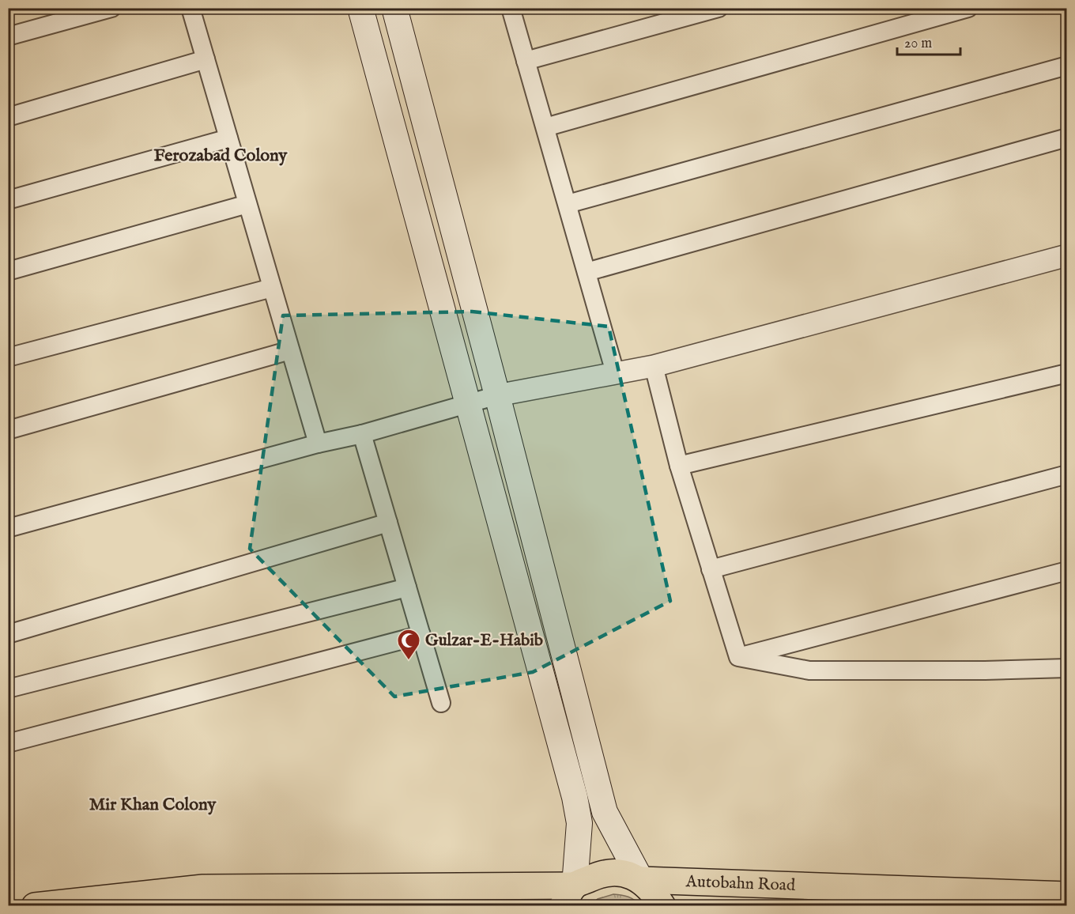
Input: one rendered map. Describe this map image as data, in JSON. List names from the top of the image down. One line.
{"streets":{"highway":["Autobahn Road"]},"districts":["Ferozabad Colony","Mir Khan Colony"],"places":{"mosque":["Gulzar-E-Habib"]},"scale_bar":"20 m"}
